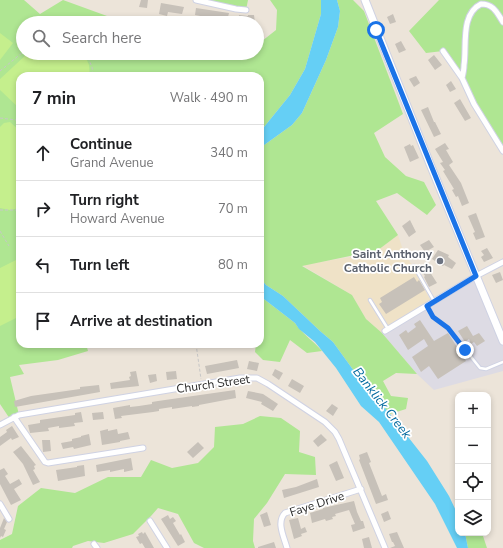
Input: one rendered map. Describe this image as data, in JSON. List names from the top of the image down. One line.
{"streets":{"street":["Church Street","Faye Drive"]},"crossings":[["Church Street","Faye Drive"]],"water":["Banklick Creek"],"places":["Saint Anthony Catholic Church"],"page":{"search":"Search here","heading":["7 min","Walk · 490 m"],"list":[["Continue","Grand Avenue","340 m"],["Turn right","Howard Avenue","70 m"],["Turn left","80 m"],"Arrive at destination"],"map_buttons":["+","−"]}}
